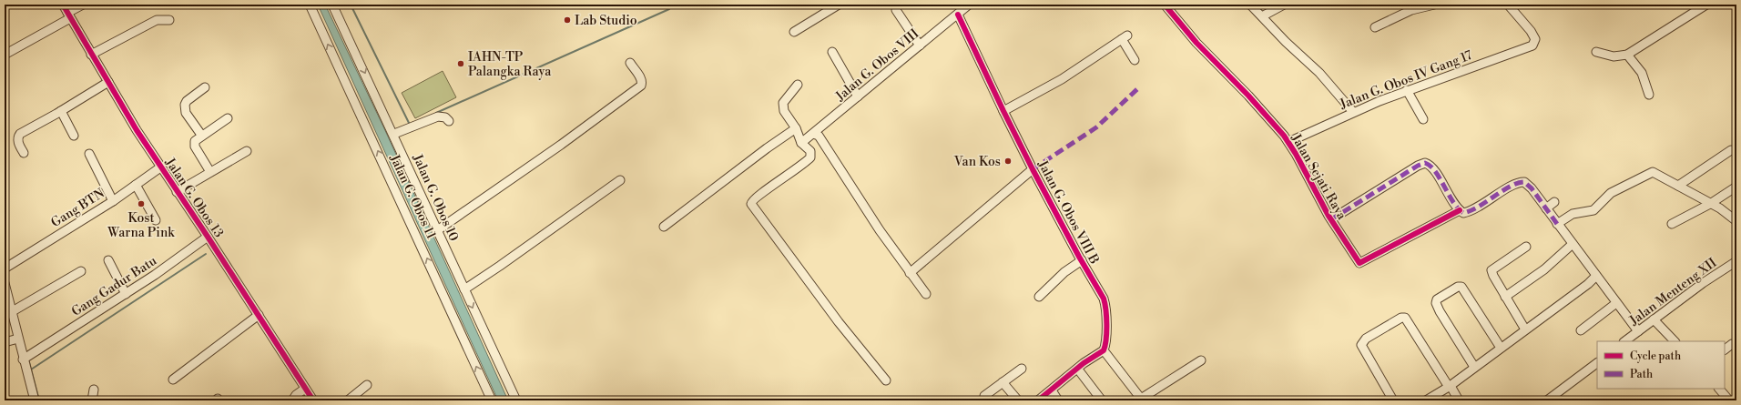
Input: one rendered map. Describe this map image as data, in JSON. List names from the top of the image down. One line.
{"streets":{"street":["Jalan G. Obos VIII","Jalan G. Obos IV Gang 17","Jalan Sejati Raya","Jalan G. Obos 11","Jalan G. Obos 13","Jalan G. Obos 10","Gang BTN","Jalan G. Obos VIII B","Gang Gadur Batu","Jalan Menteng XII"]},"crossings":[["Jalan G. Obos VIII","Jalan G. Obos VIII B"],["Jalan G. Obos IV Gang 17","Jalan Sejati Raya"],["Jalan G. Obos 13","Gang BTN"],["Jalan G. Obos 13","Gang Gadur Batu"]],"one_way":["Jalan G. Obos 11","Jalan G. Obos 10"],"places":["Lab Studio","IAHN-TP Palangka Raya","Van Kos","Kost Warna Pink"],"legend":["Cycle path","Path"]}
